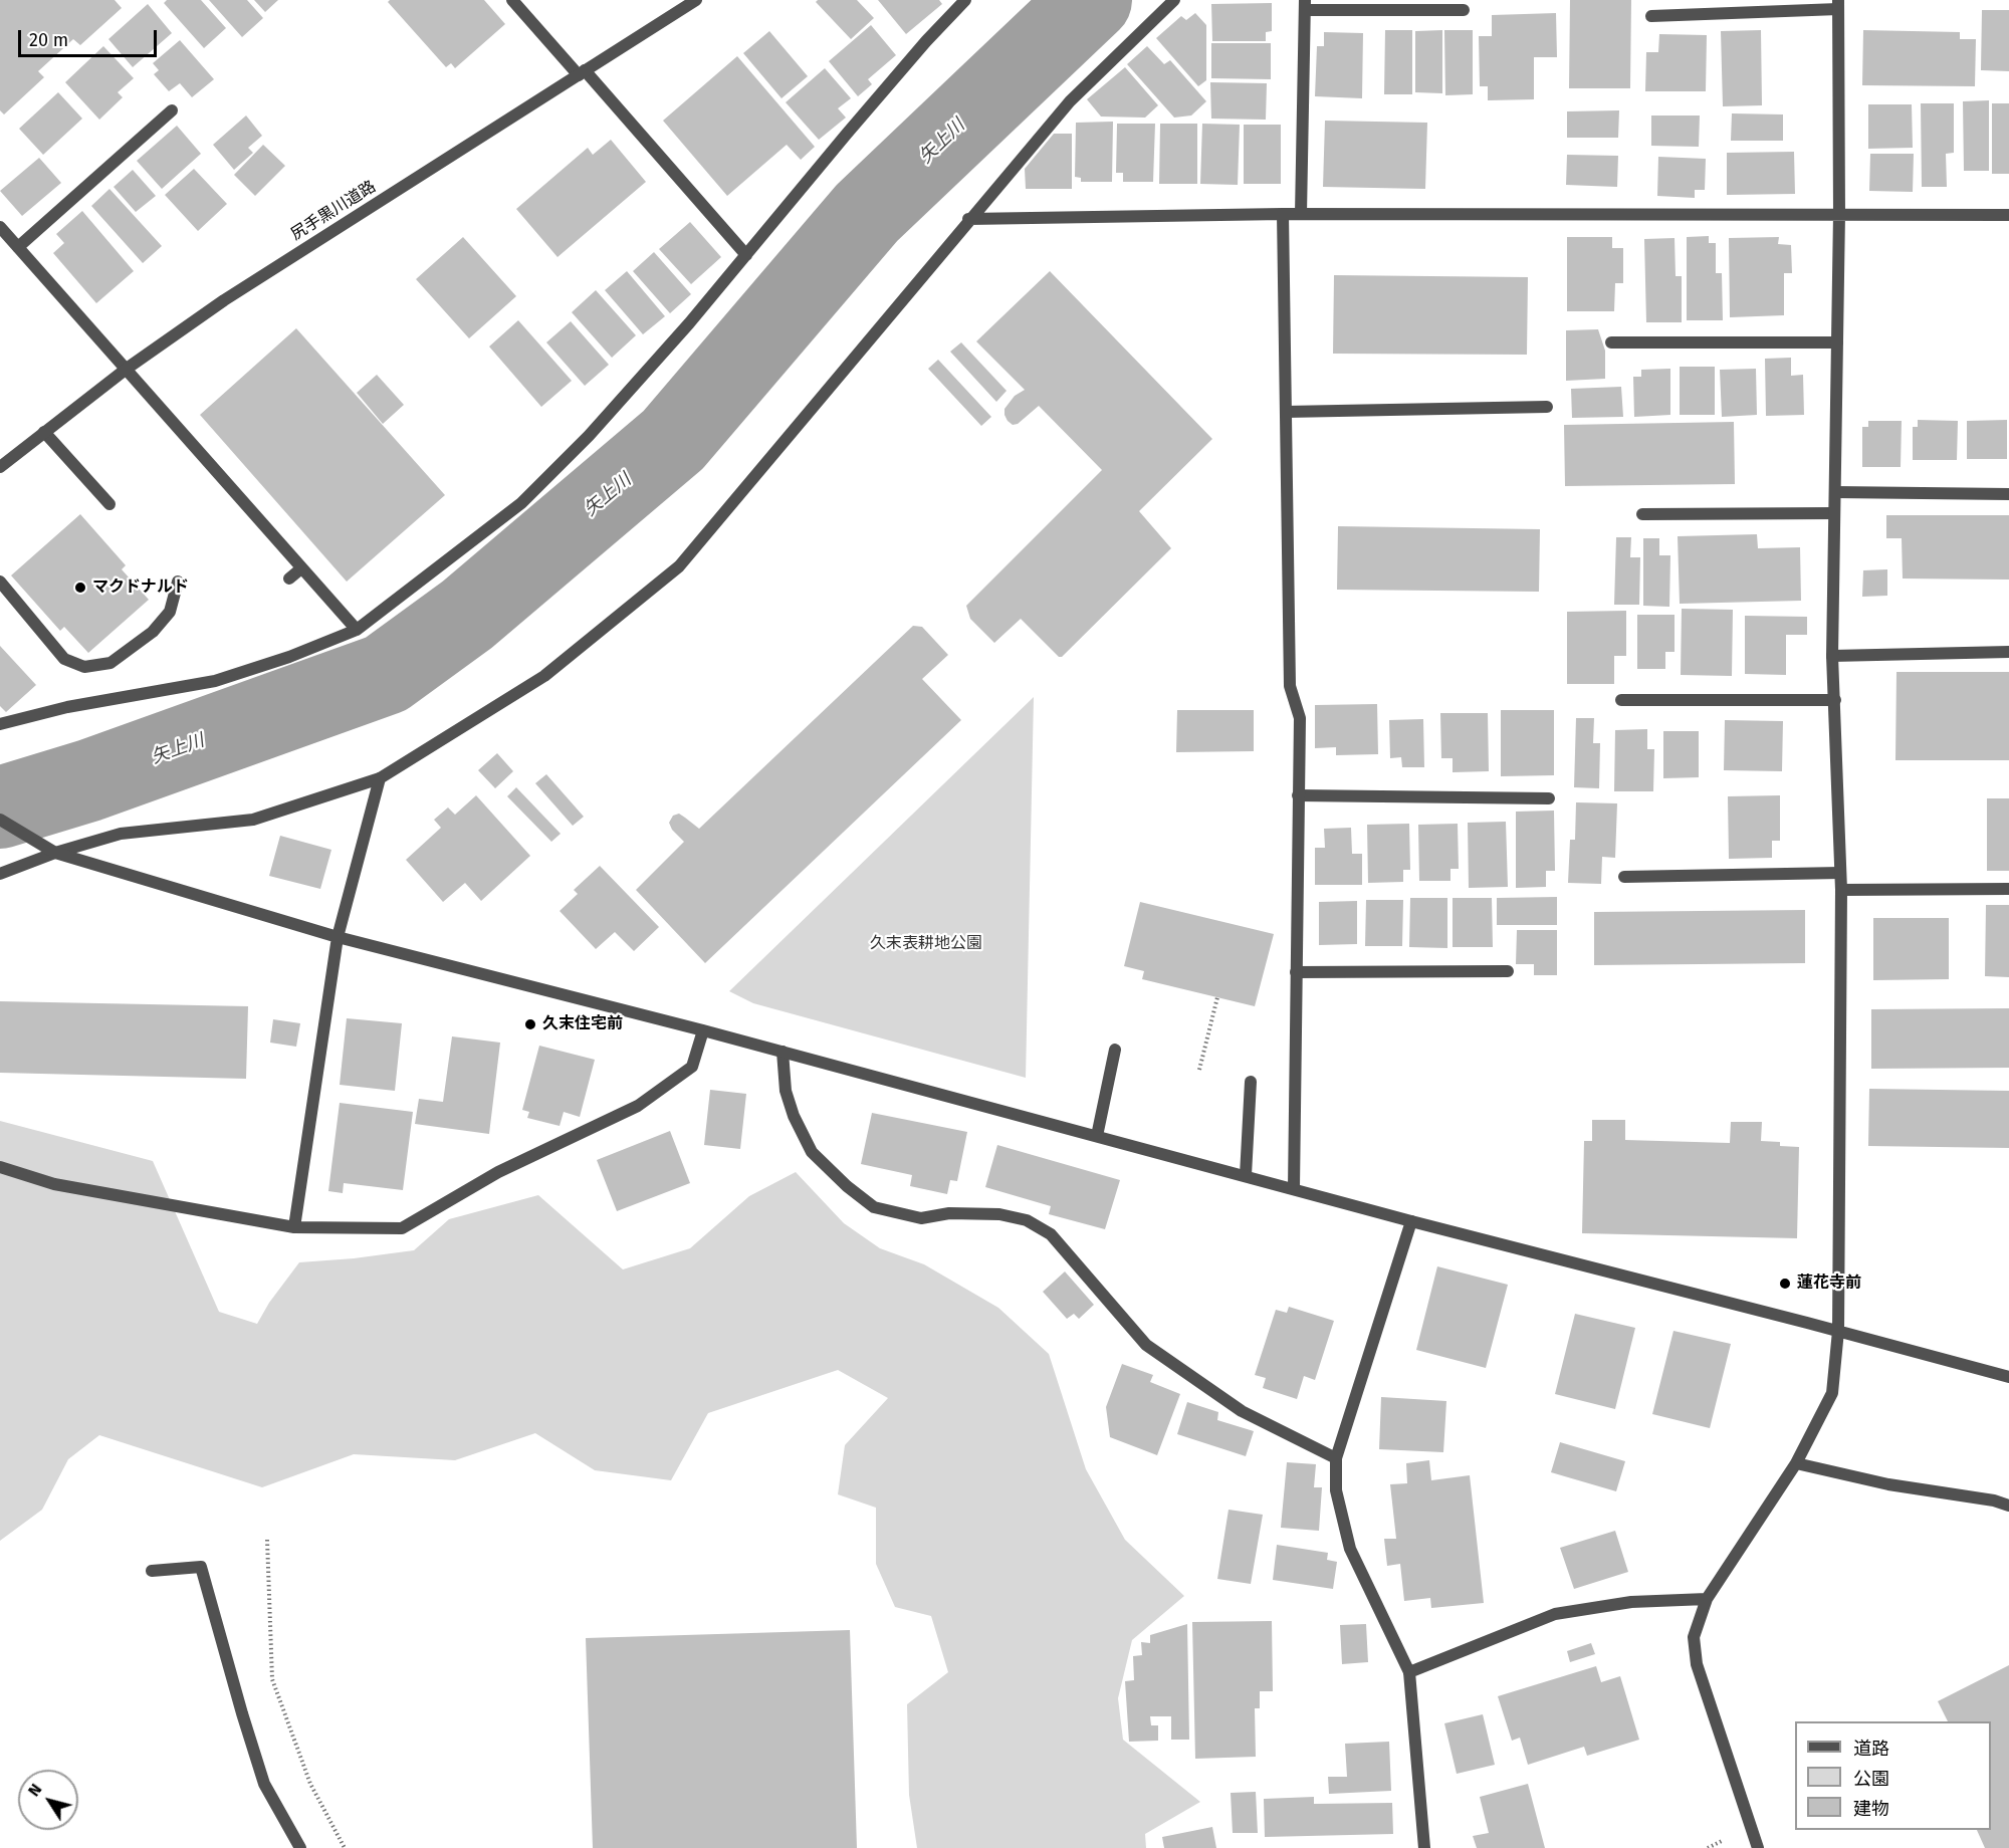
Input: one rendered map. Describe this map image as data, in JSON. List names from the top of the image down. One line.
{"streets":{"street":["尻手黒川道路"]},"water":["矢上川"],"parks":["久末表耕地公園"],"places":["マクドナルド","久末住宅前","蓮花寺前"],"legend":["道路","公園","建物"],"scale_bar":"20 m","north":"top left"}
